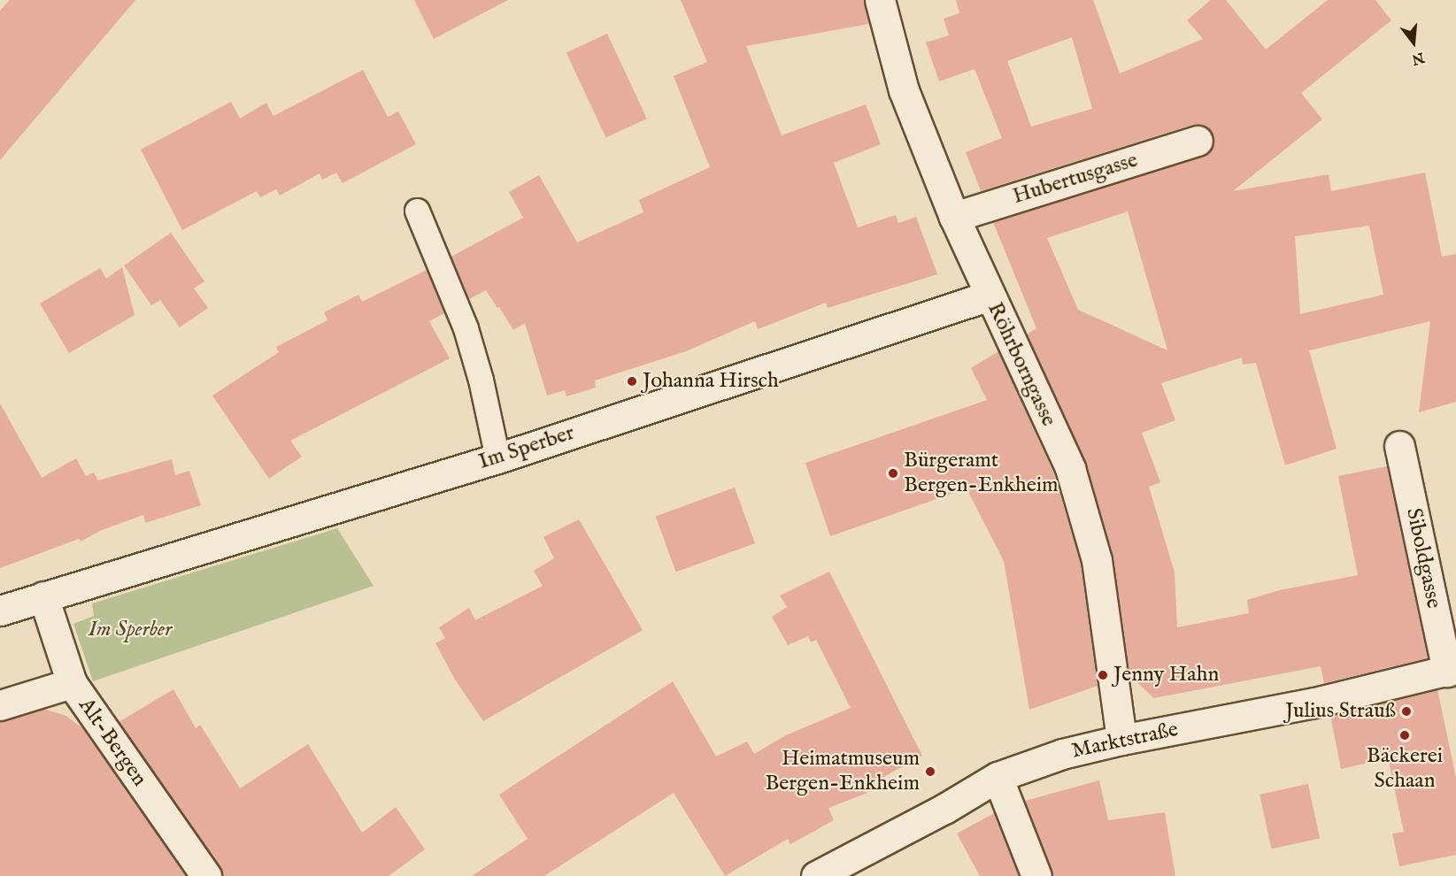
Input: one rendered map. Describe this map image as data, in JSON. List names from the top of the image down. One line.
{"streets":{"street":["Hubertusgasse","Röhrborngasse","Im Sperber","Siboldgasse","Marktstraße","Alt-Bergen"]},"crossings":[["Hubertusgasse","Röhrborngasse"],["Röhrborngasse","Im Sperber"],["Röhrborngasse","Marktstraße"],["Im Sperber","Alt-Bergen"],["Siboldgasse","Marktstraße"]],"parks":["Im Sperber"],"places":["Johanna Hirsch","Bürgeramt Bergen-Enkheim","Jenny Hahn","Julius Strauß","Bäckerei Schaan","Heimatmuseum Bergen-Enkheim"],"north":"bottom"}
